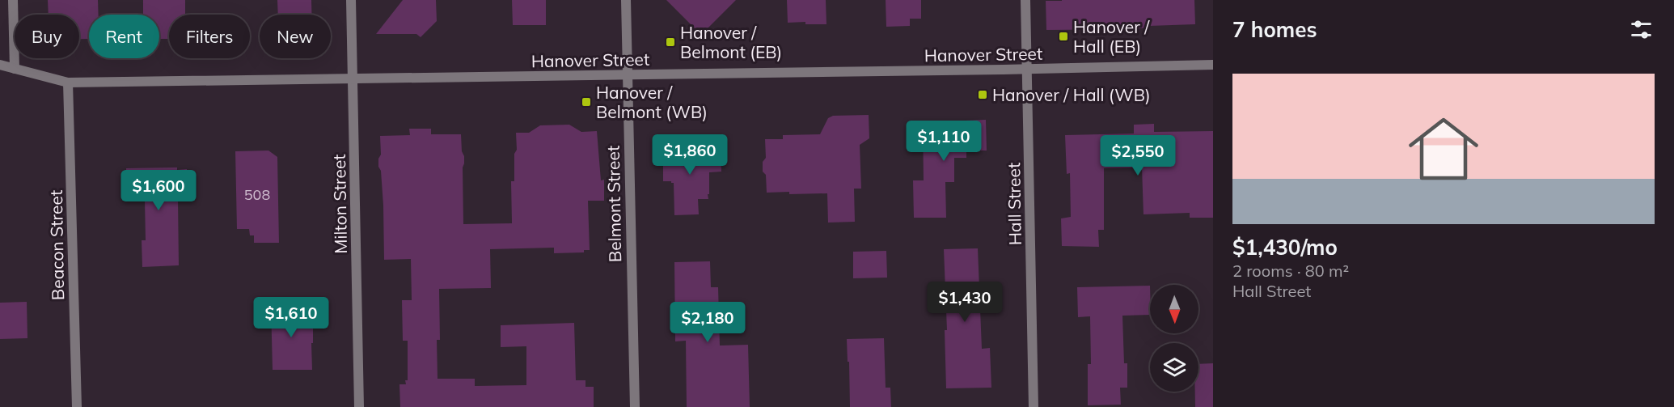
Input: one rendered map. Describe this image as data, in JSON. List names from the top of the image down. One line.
{"streets":{"street":["Hanover Street","Milton Street","Belmont Street","Hall Street","Beacon Street"]},"crossings":[["Hanover Street","Milton Street"],["Hanover Street","Belmont Street"],["Hanover Street","Hall Street"],["Hanover Street","Beacon Street"]],"places":{"transit":["Hanover / Hall (EB)","Hanover / Belmont (EB)","Hanover / Hall (WB)","Hanover / Belmont (WB)"]},"house_numbers":["508"],"north":"bottom","page":{"heading":"7 homes","chip":["Buy","Rent","Filters","New"],"list":[{"name":"$1,430/mo","note":"2 rooms · 80 m² · Hall Street"}],"price":["$1,110","$1,860","$2,550","$1,600","$1,430","$1,610","$2,180"]}}
